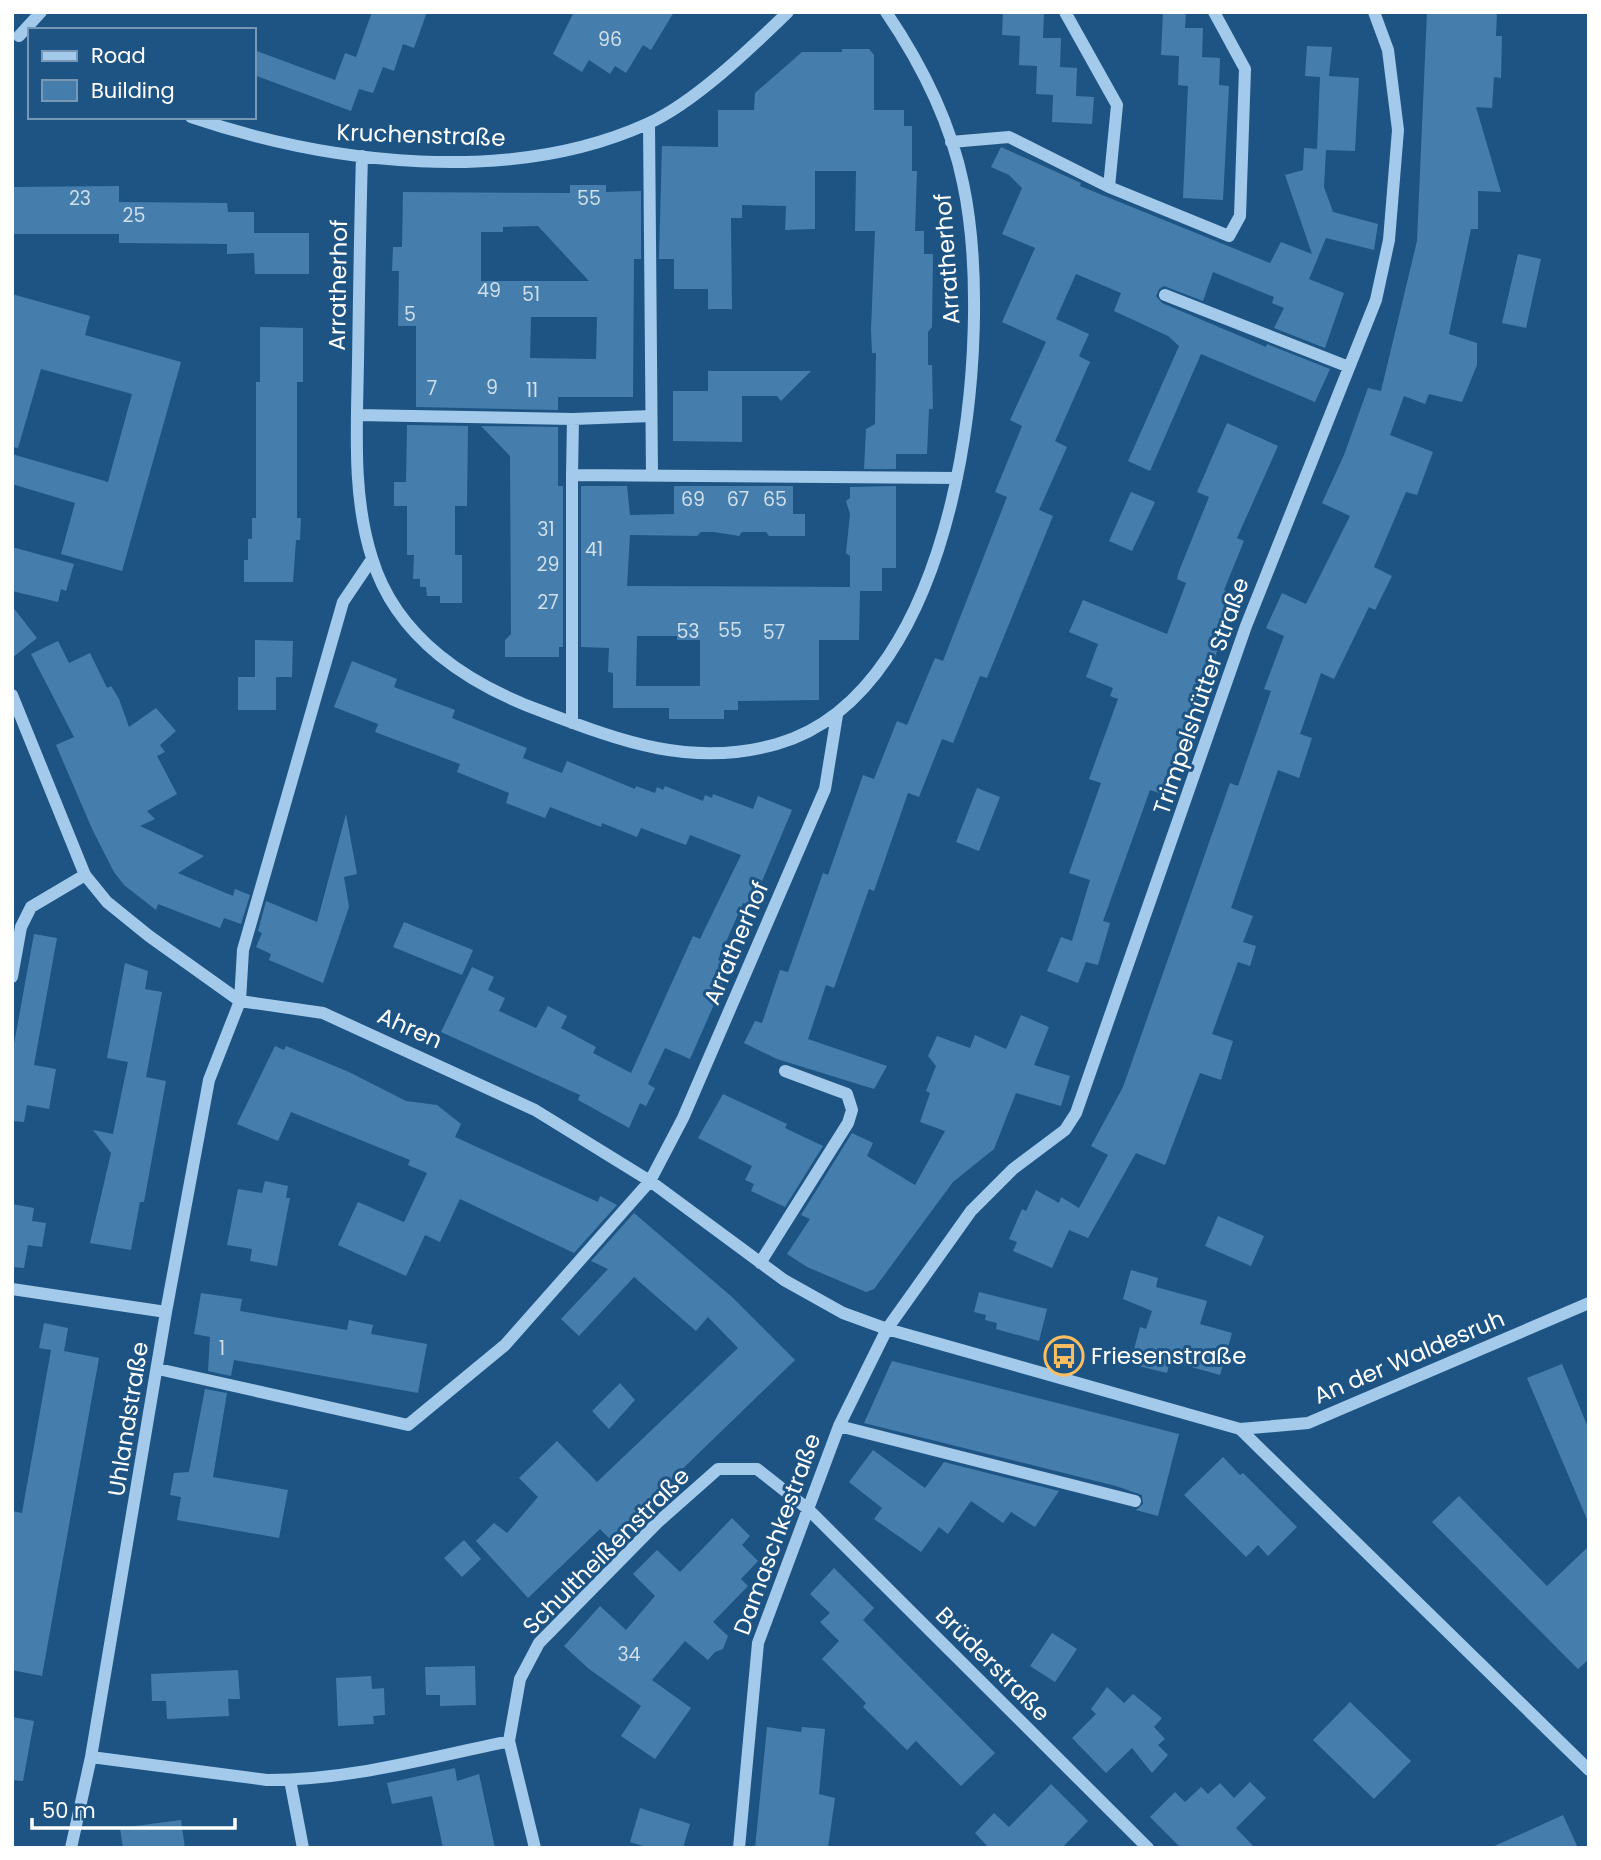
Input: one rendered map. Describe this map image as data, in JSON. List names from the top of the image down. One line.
{"streets":{"street":["Kruchenstraße","Arratherhof","Trimpelshütter Straße","Ahren","An der Waldesruh","Uhlandstraße","Damaschkestraße","Schultheißenstraße","Brüderstraße"]},"crossings":[["Kruchenstraße","Arratherhof"],["Arratherhof","Ahren"],["Arratherhof","Uhlandstraße"],["Trimpelshütter Straße","Ahren"],["Trimpelshütter Straße","Damaschkestraße"],["Ahren","Uhlandstraße"],["Ahren","Damaschkestraße"],["Damaschkestraße","Schultheißenstraße"],["Damaschkestraße","Brüderstraße"],["Schultheißenstraße","Brüderstraße"]],"places":{"bus stop":["Friesenstraße"]},"house_numbers":["96","23","55","25","49","51","5","9","7","11","69","67","65","31","41","29","27","55","53","57","1","34"],"legend":["Road","Building"],"scale_bar":"50 m"}
